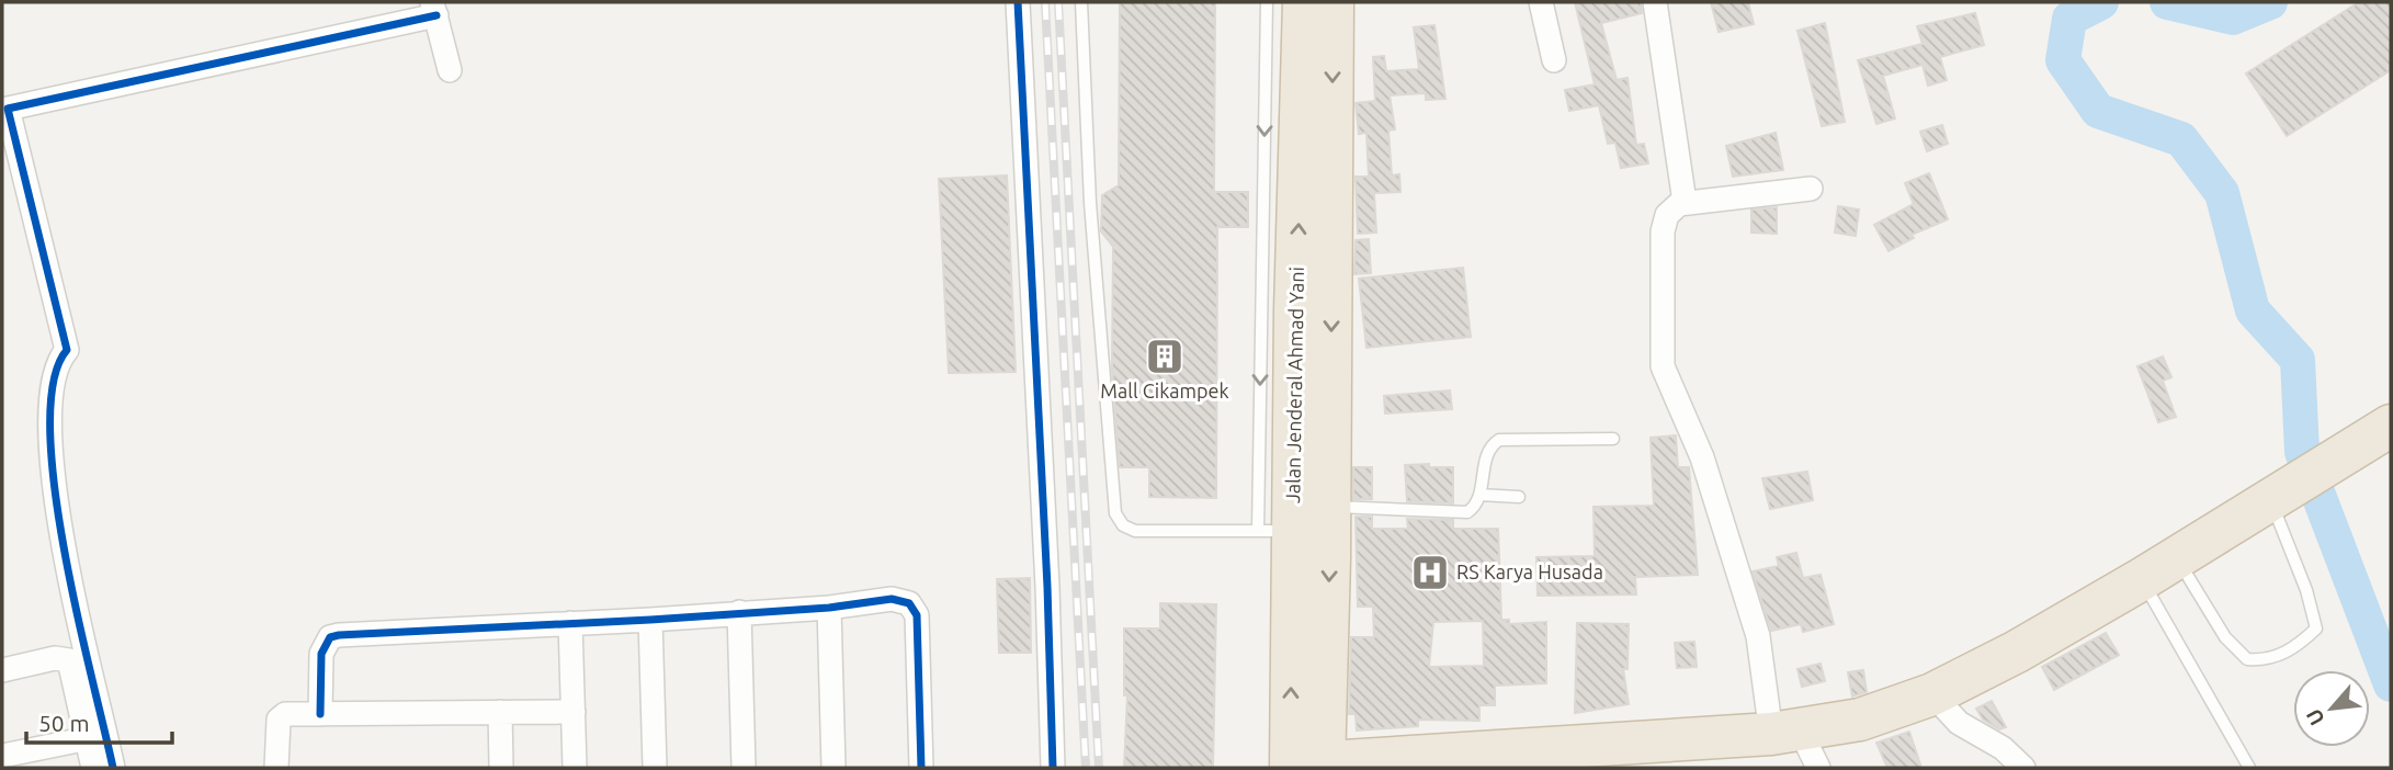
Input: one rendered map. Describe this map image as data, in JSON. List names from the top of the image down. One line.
{"streets":{"highway":["Jalan Jenderal Ahmad Yani"]},"places":{"building":["Mall Cikampek"],"hospital":["RS Karya Husada"]},"scale_bar":"50 m","north":"bottom left"}
